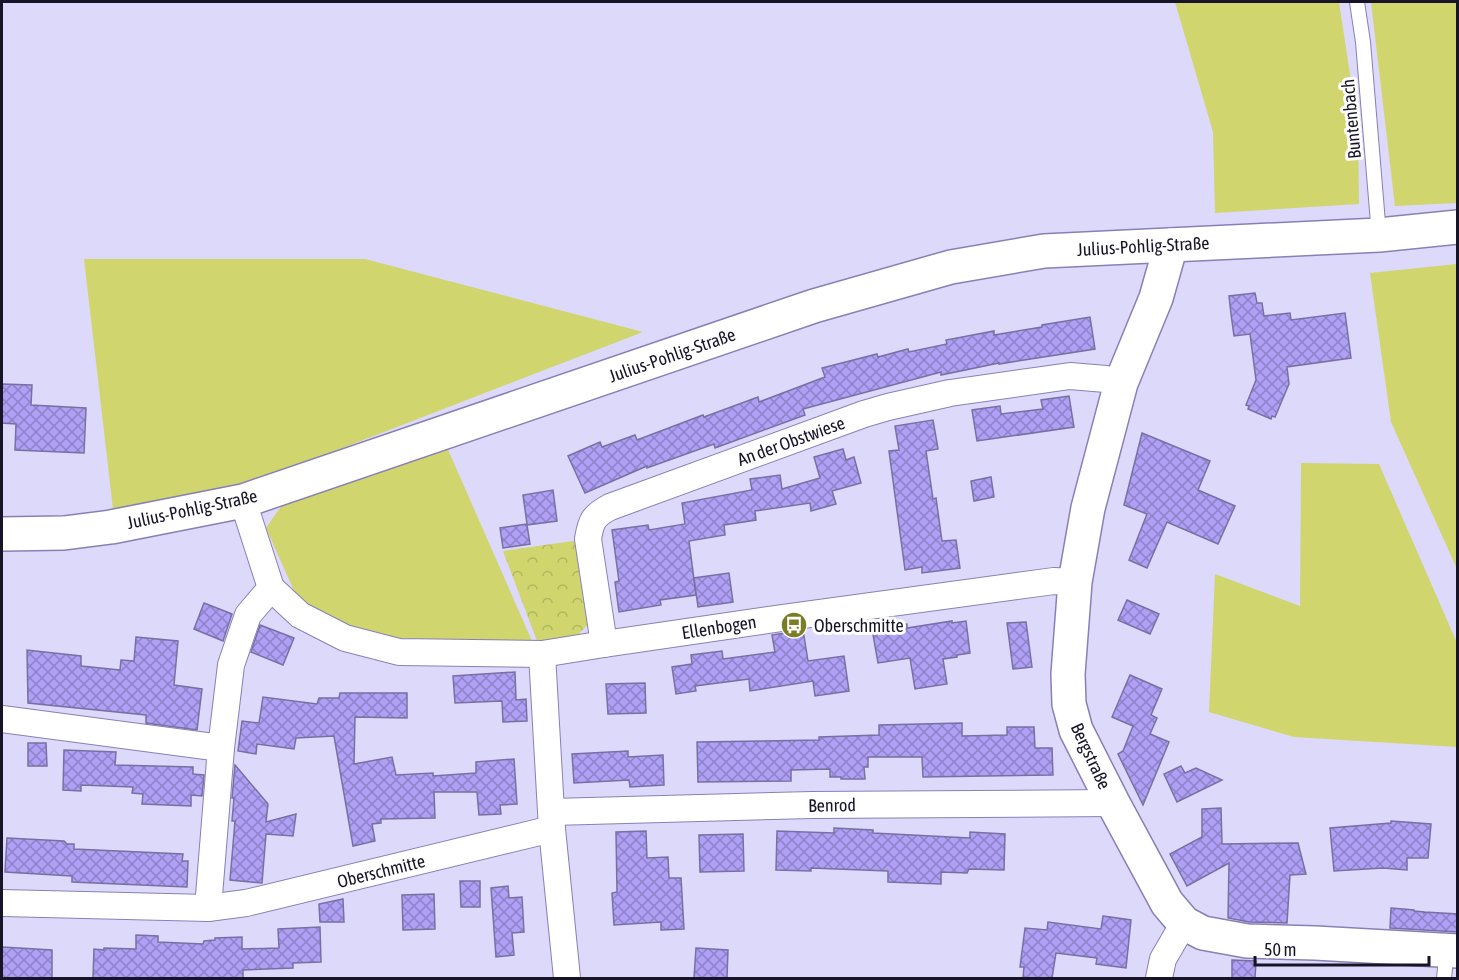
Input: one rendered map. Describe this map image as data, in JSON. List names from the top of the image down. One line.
{"streets":{"street":["Julius-Pohlig-Straße","An der Obstwiese","Ellenbogen","Bergstraße","Benrod","Oberschmitte"],"lane":["Buntenbach"]},"crossings":[["Buntenbach","Julius-Pohlig-Straße"],["Julius-Pohlig-Straße","Bergstraße"],["An der Obstwiese","Ellenbogen"],["An der Obstwiese","Bergstraße"],["Ellenbogen","Bergstraße"],["Bergstraße","Benrod"],["Benrod","Oberschmitte"]],"places":{"bus stop":["Oberschmitte"]},"scale_bar":"50 m"}
